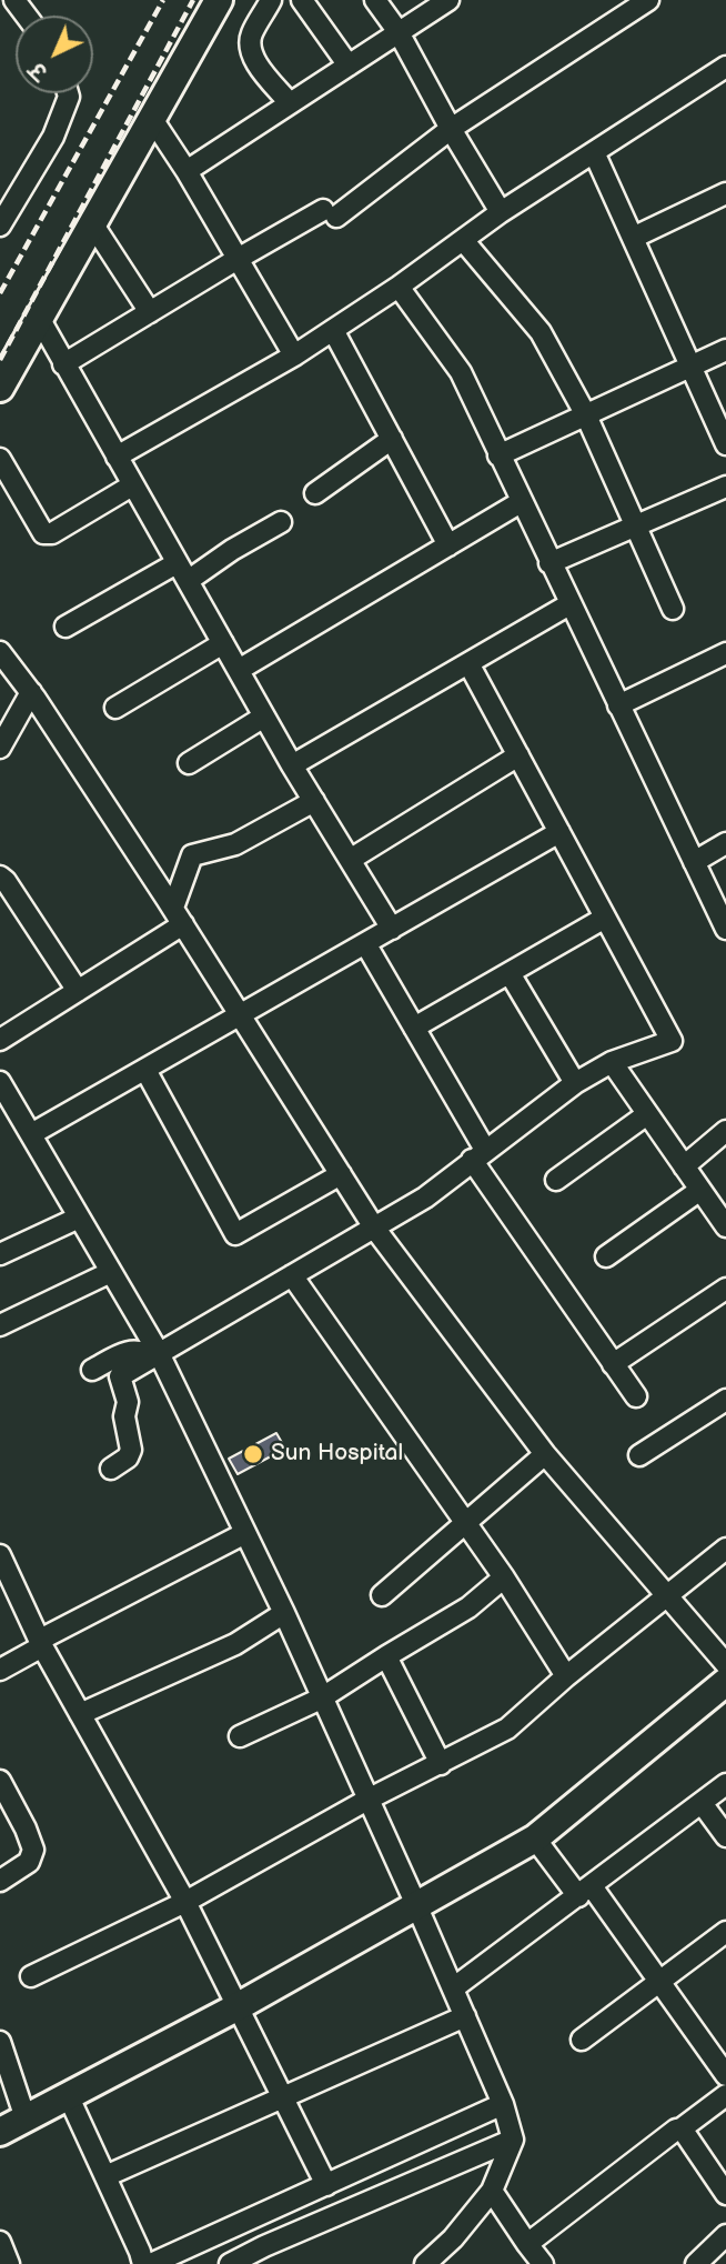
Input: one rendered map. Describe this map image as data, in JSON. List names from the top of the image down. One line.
{"places":["Sun Hospital"],"north":"bottom left"}
